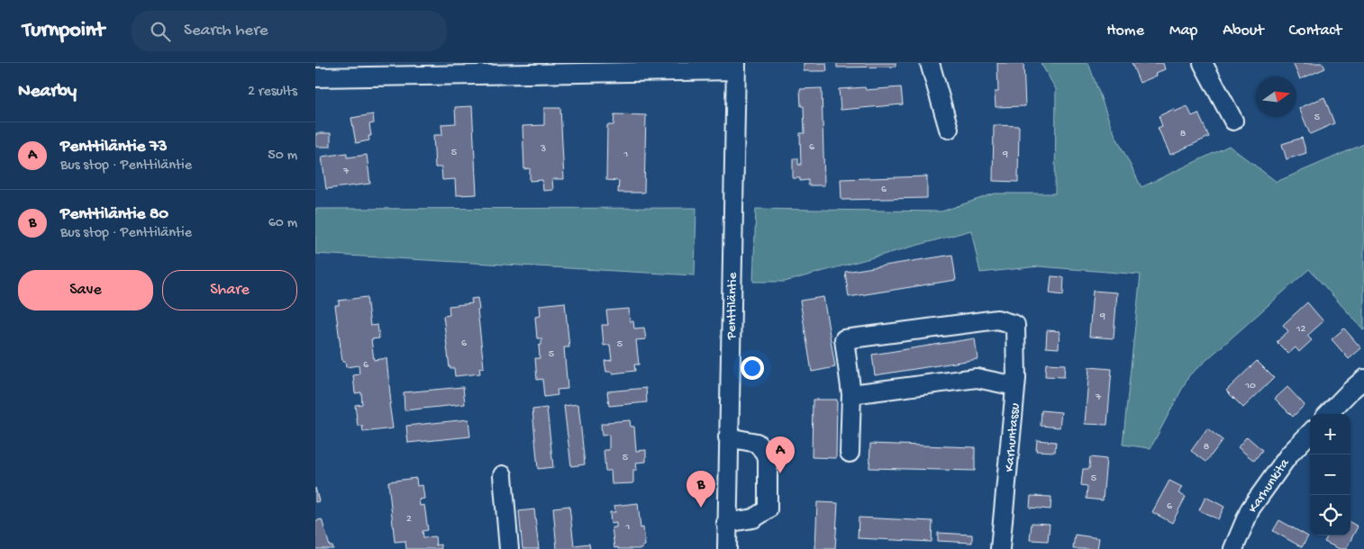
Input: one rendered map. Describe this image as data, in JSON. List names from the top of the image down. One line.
{"streets":{"street":["Penttiläntie","Karhuntassu","Karhunkita"]},"house_numbers":["5","8","6","3","5","1","9","7","6","9","12","6","5","5","6","10","7","8","5","5","6","2","1"],"north":"right","page":{"header":"Turnpoint","search":"Search here","nav":["Home","Map","About","Contact"],"heading":["Nearby","2 results"],"list":[{"mark":"A","name":"Penttiläntie 73","note":"Bus stop · Penttiläntie","value":"50 m"},{"mark":"B","name":"Penttiläntie 80","note":"Bus stop · Penttiläntie","value":"60 m"}],"buttons":["Save","Share"],"map_buttons":["+","−"],"pins":["A","B"]}}
